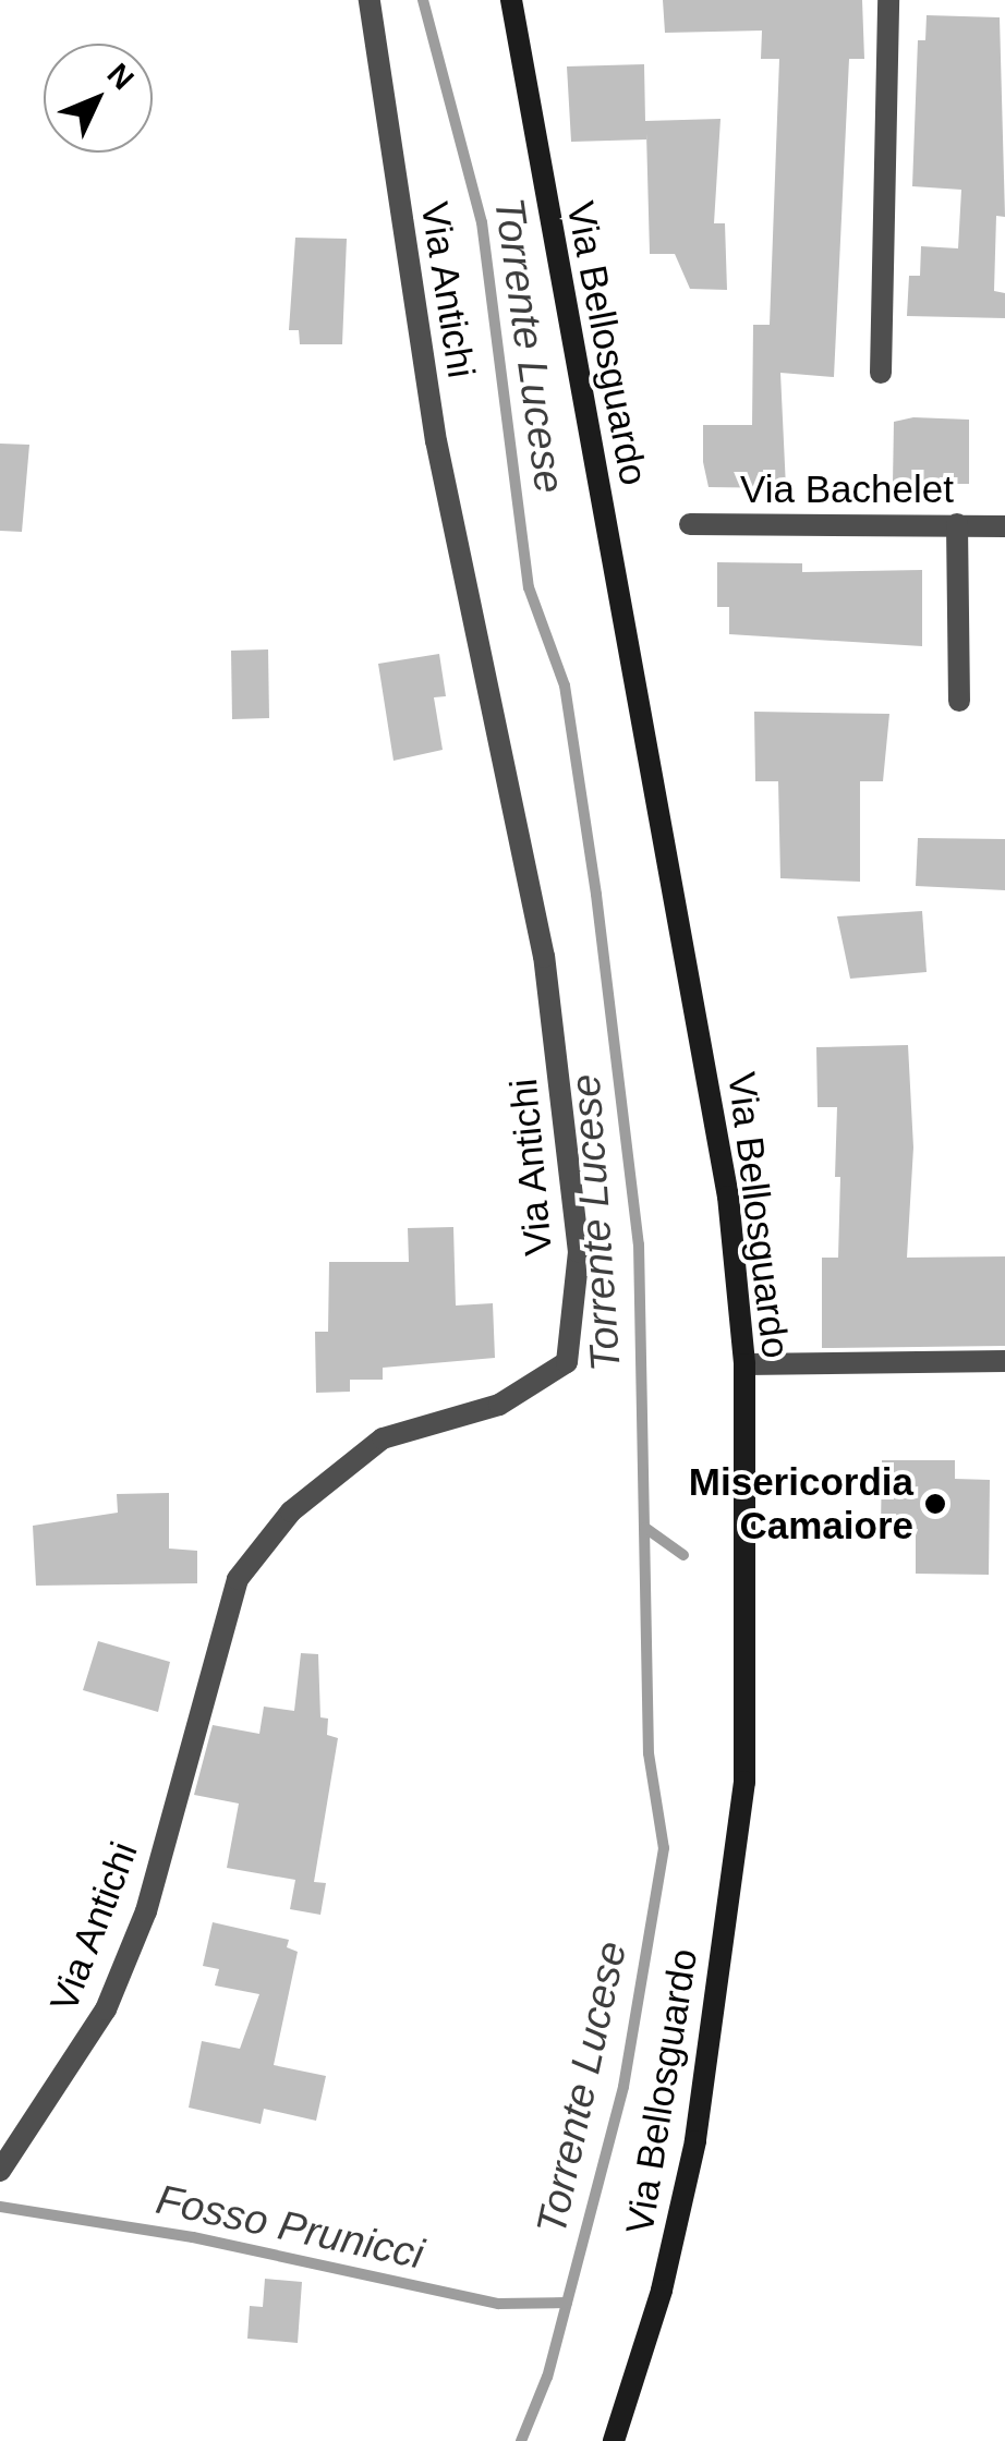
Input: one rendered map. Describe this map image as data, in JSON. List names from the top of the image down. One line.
{"streets":{"main road":["Via Bellosguardo"],"street":["Via Antichi","Via Bachelet"]},"water":["Torrente Lucese","Fosso Prunicci"],"places":["Misericordia Camaiore"],"north":"top right"}
